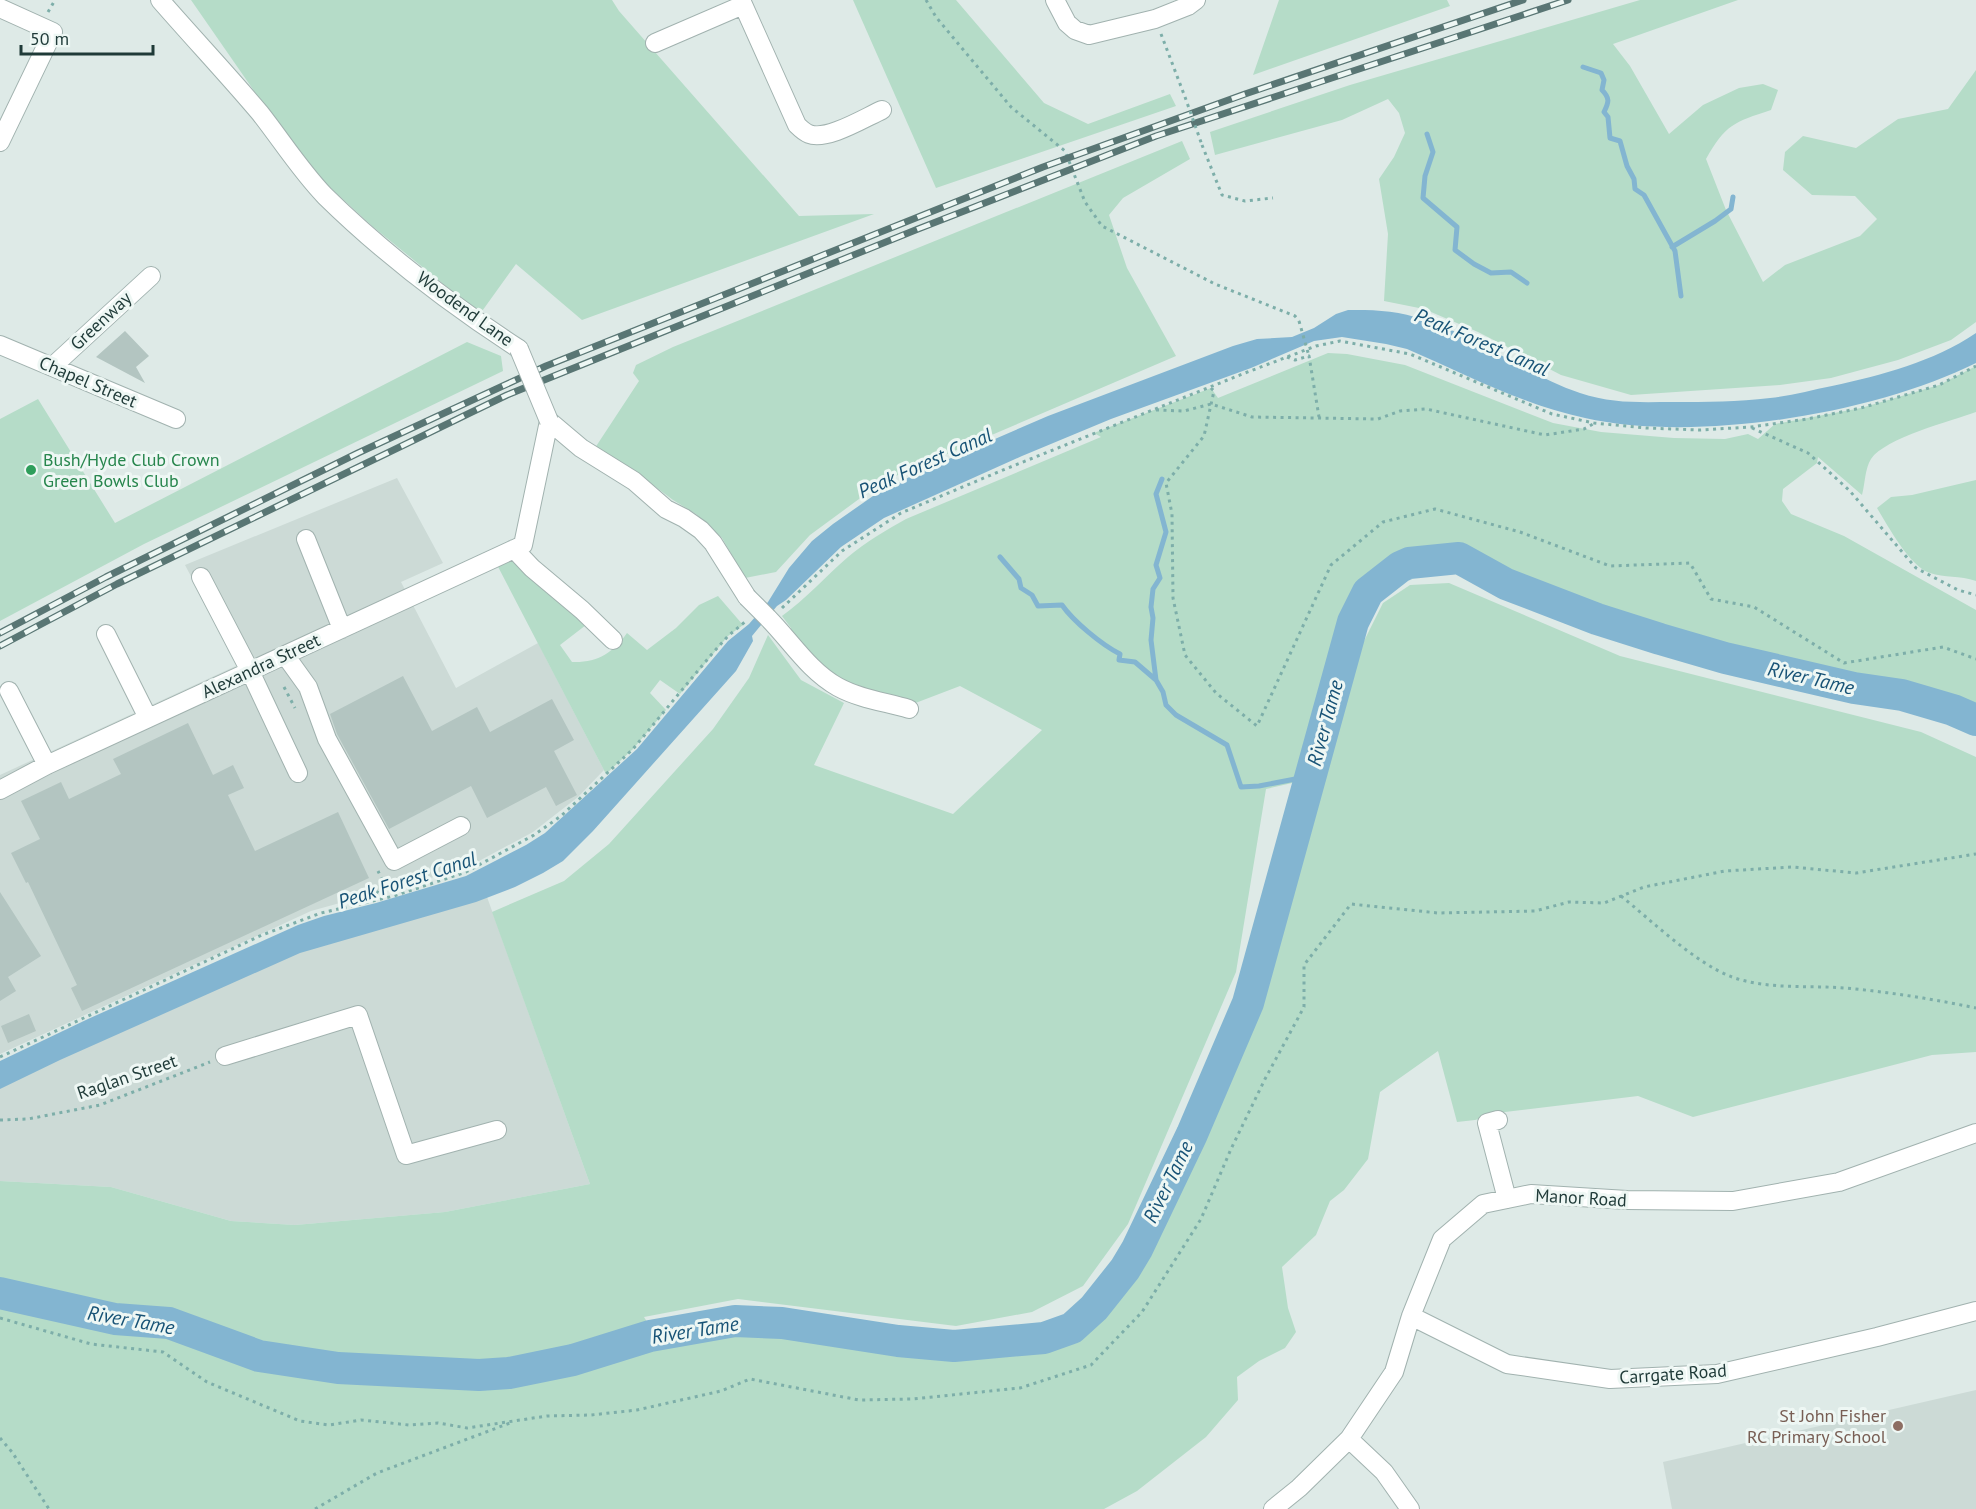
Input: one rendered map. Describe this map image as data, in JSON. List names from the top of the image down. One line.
{"streets":{"street":["Woodend Lane","Greenway","Chapel Street","Alexandra Street","Manor Road","Carrgate Road"],"path":["Raglan Street"]},"crossings":[["Greenway","Chapel Street"],["Manor Road","Carrgate Road"]],"water":["Peak Forest Canal","River Tame"],"places":["Bush/Hyde Club Crown Green Bowls Club","St John Fisher RC Primary School"],"scale_bar":"50 m"}
